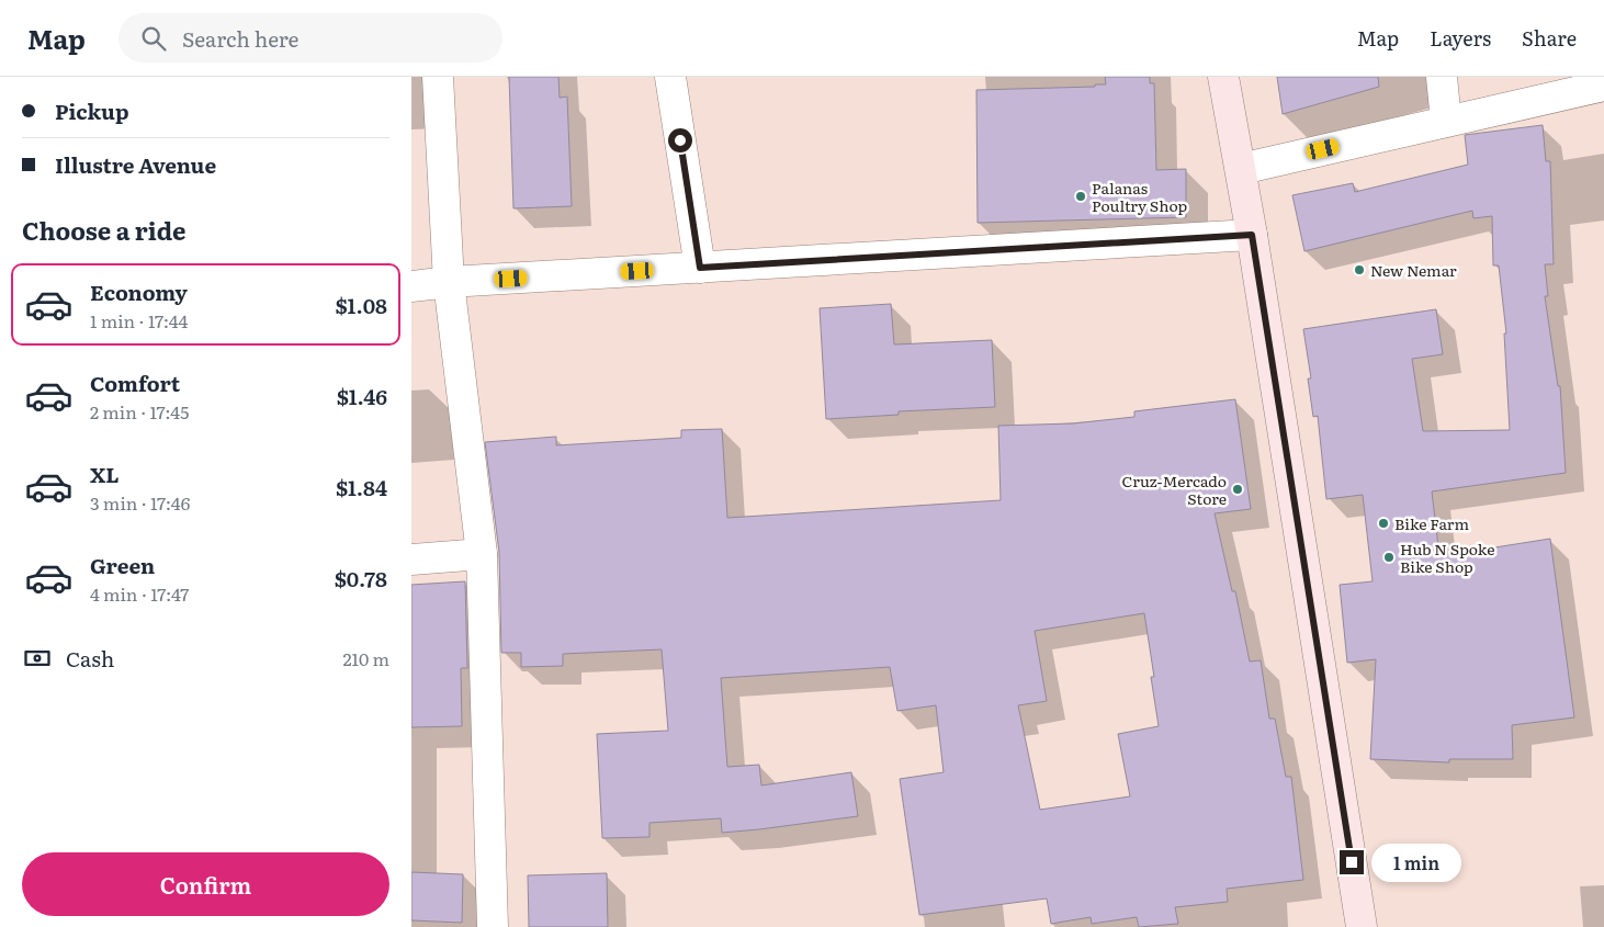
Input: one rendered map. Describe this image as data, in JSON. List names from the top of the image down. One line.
{"places":["Palanas Poultry Shop","New Nemar","Cruz-Mercado Store","Bike Farm","Hub N Spoke Bike Shop"],"page":{"header":"Map","search":"Search here","nav":["Map","Layers","Share"],"banner":["Pickup","Illustre Avenue"],"heading":"Choose a ride","list":[{"name":"Economy","note":"1 min · 17:44","value":"$1.08"},{"name":"Comfort","note":"2 min · 17:45","value":"$1.46"},{"name":"XL","note":"3 min · 17:46","value":"$1.84"},{"name":"Green","note":"4 min · 17:47","value":"$0.78"}],"pay":["Cash","210 m"],"buttons":"Confirm","bubble":"1 min"}}
